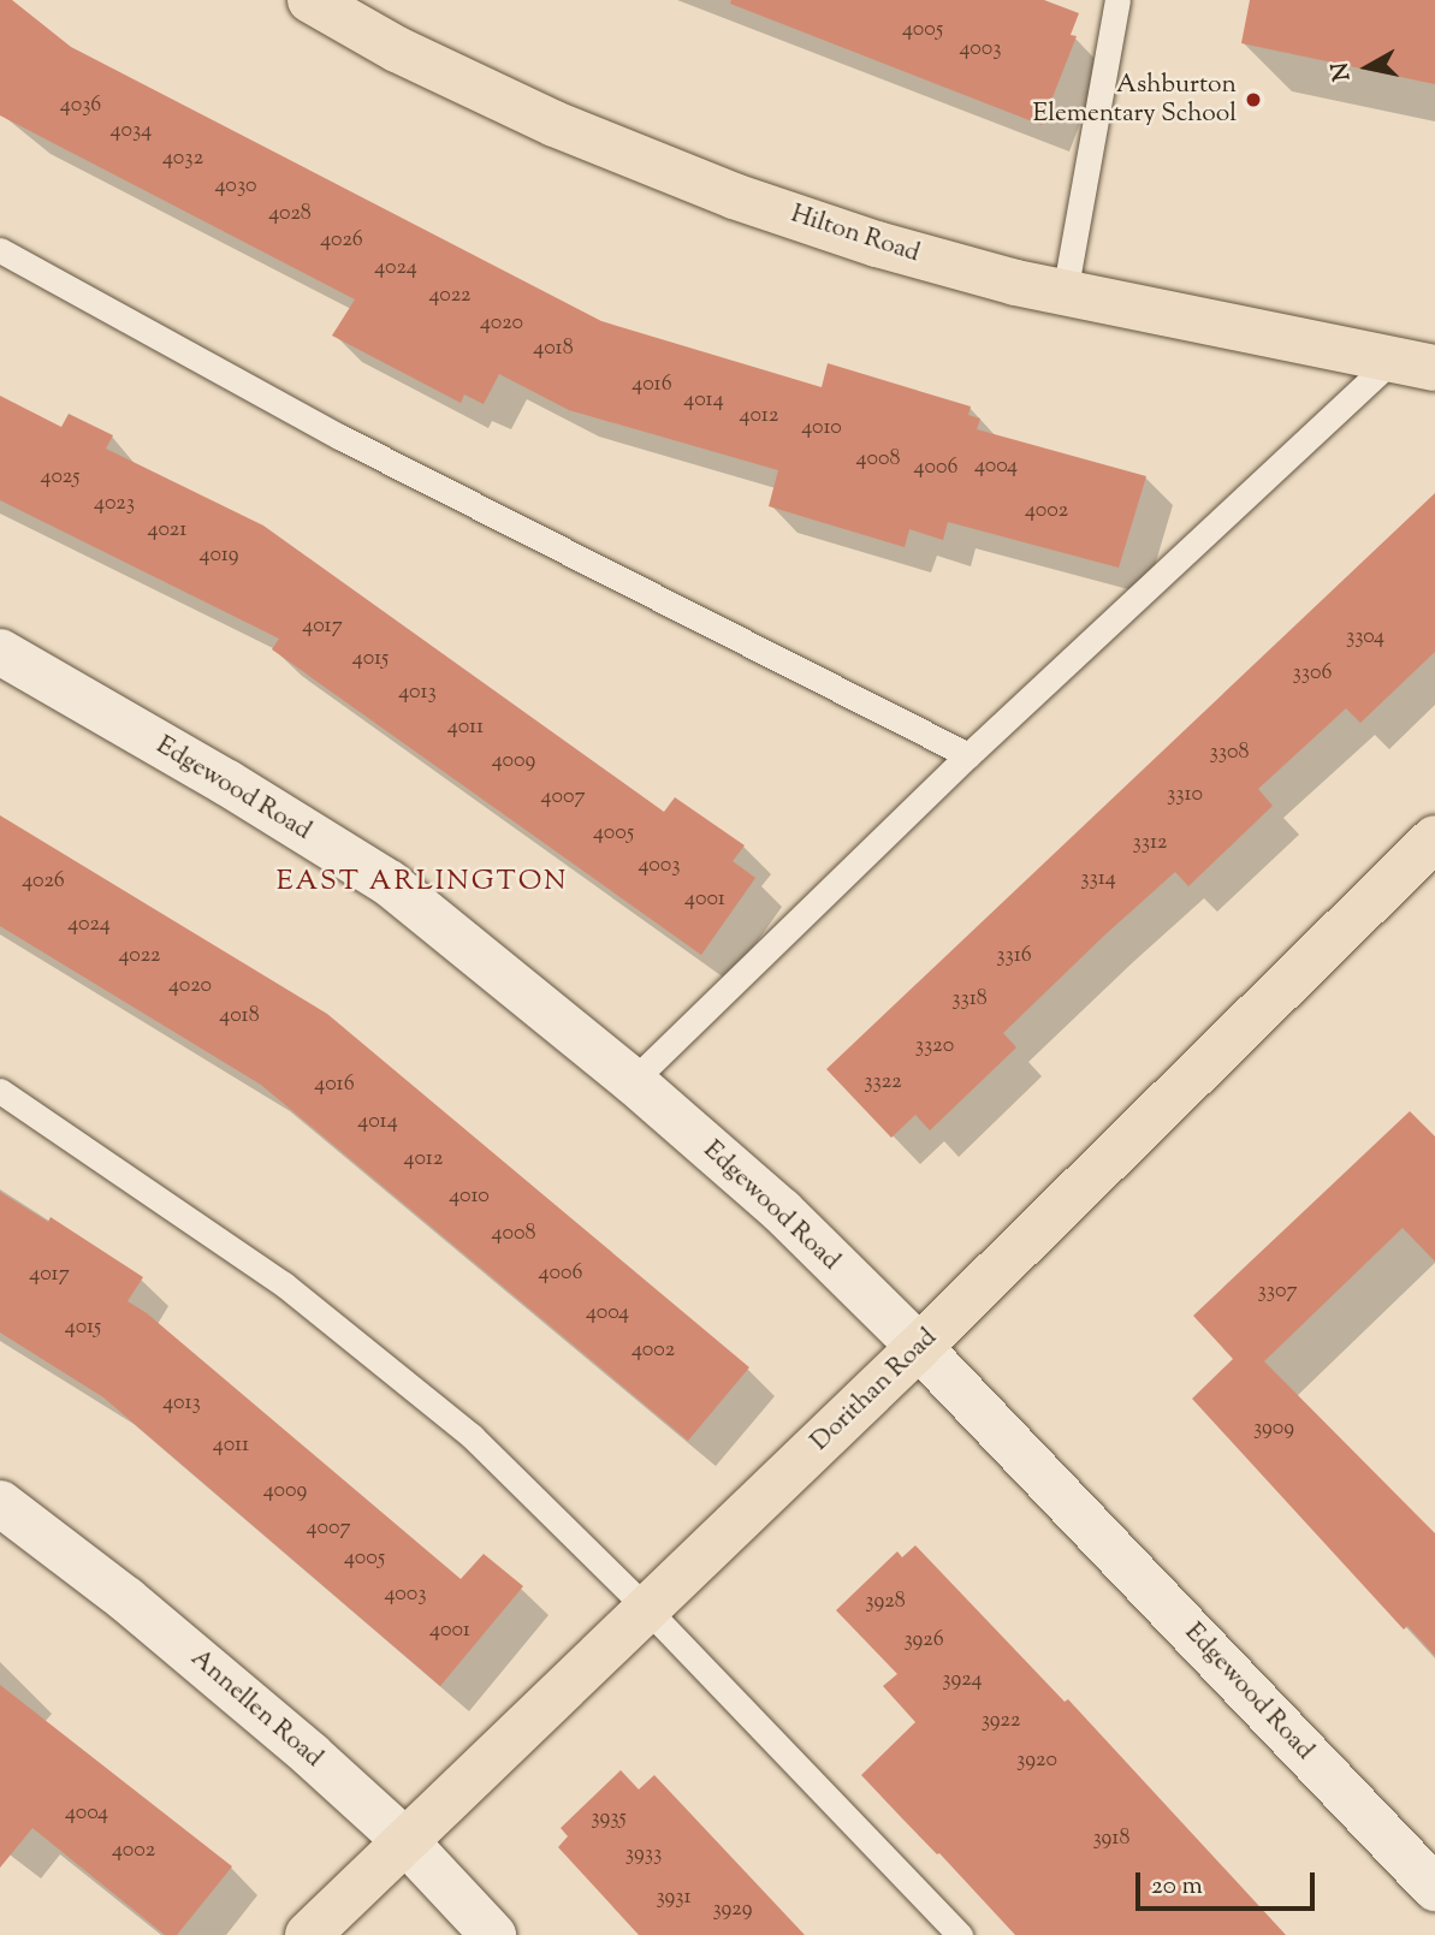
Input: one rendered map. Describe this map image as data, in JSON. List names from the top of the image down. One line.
{"streets":{"main road":["Hilton Road","Dorithan Road"],"street":["Edgewood Road","Annellen Road"]},"crossings":[["Edgewood Road","Dorithan Road"],["Dorithan Road","Annellen Road"]],"districts":["EAST ARLINGTON"],"places":["Ashburton Elementary School"],"house_numbers":["4005","4003","4036","4034","4032","4030","4028","4026","4024","4022","4020","4018","4016","4014","4012","4010","4008","4004","4006","4025","4023","4002","4021","4019","4017","3304","4015","3306","4013","4011","3308","4009","3310","4007","4005","3312","4003","3314","4026","4001","4024","4022","3316","4020","3318","4018","3320","3322","4016","4014","4012","4010","4008","4006","4017","3307","4004","4015","4002","4013","3909","4011","4009","4007","4005","4003","3928","4001","3926","3924","3922","3920","4004","3935","3918","4002","3933","3931","3929"],"scale_bar":"20 m","north":"left"}
